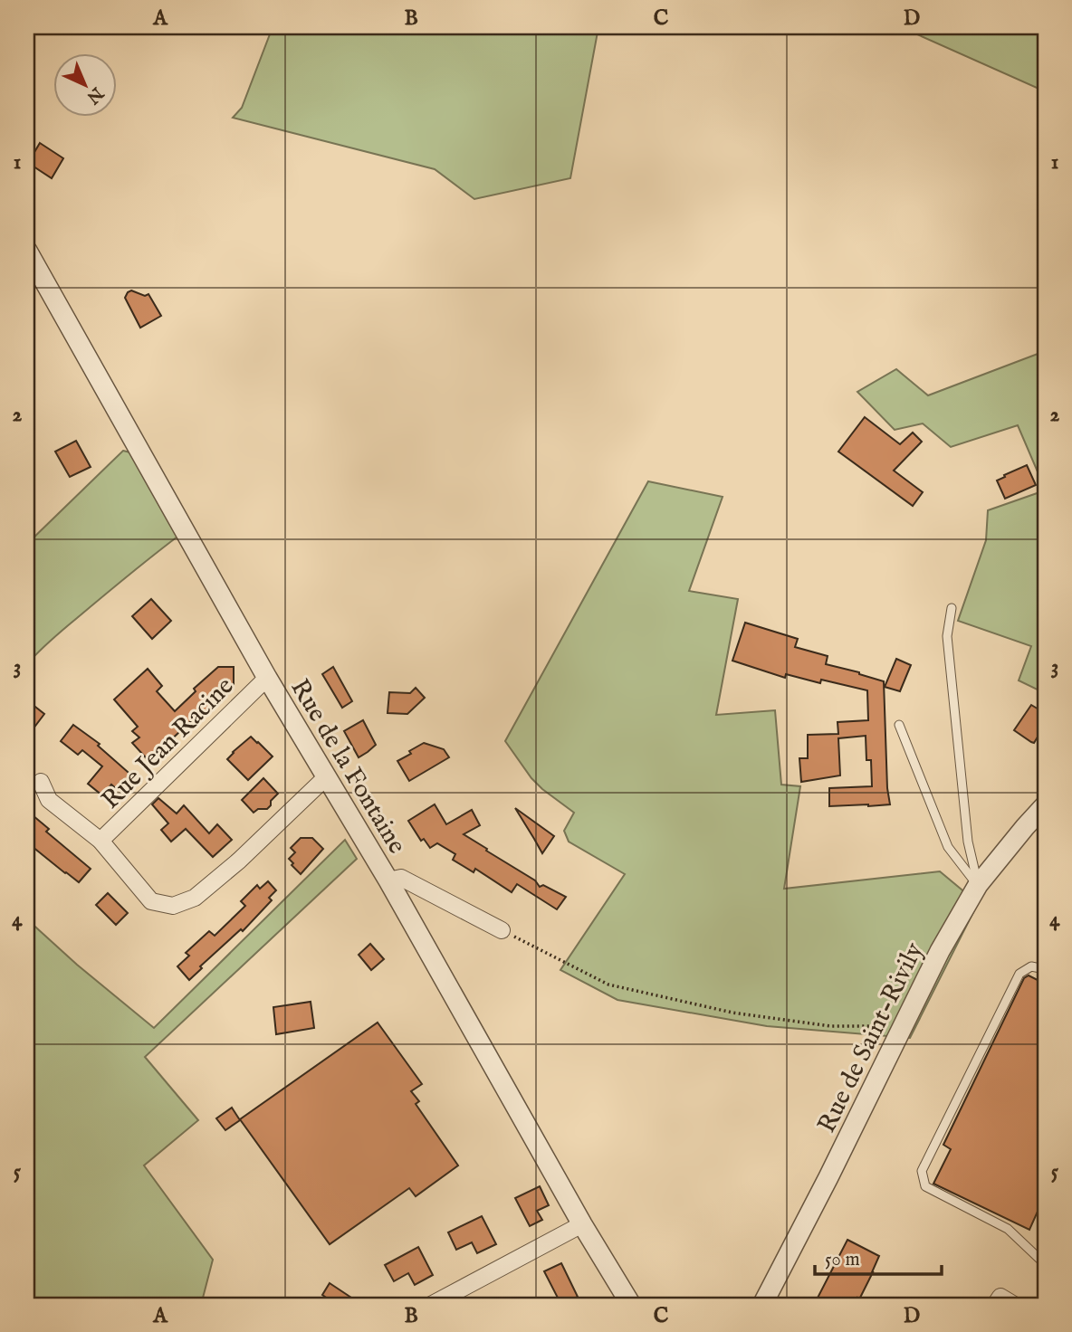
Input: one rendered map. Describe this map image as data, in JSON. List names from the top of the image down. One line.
{"streets":{"street":["Rue Jean Racine","Rue de la Fontaine","Rue de Saint-Rivily"]},"crossings":[["Rue Jean Racine","Rue de la Fontaine"]],"scale_bar":"50 m","north":"bottom right","grid":{"columns":["A","B","C","D"],"rows":["1","2","3","4","5"]}}
